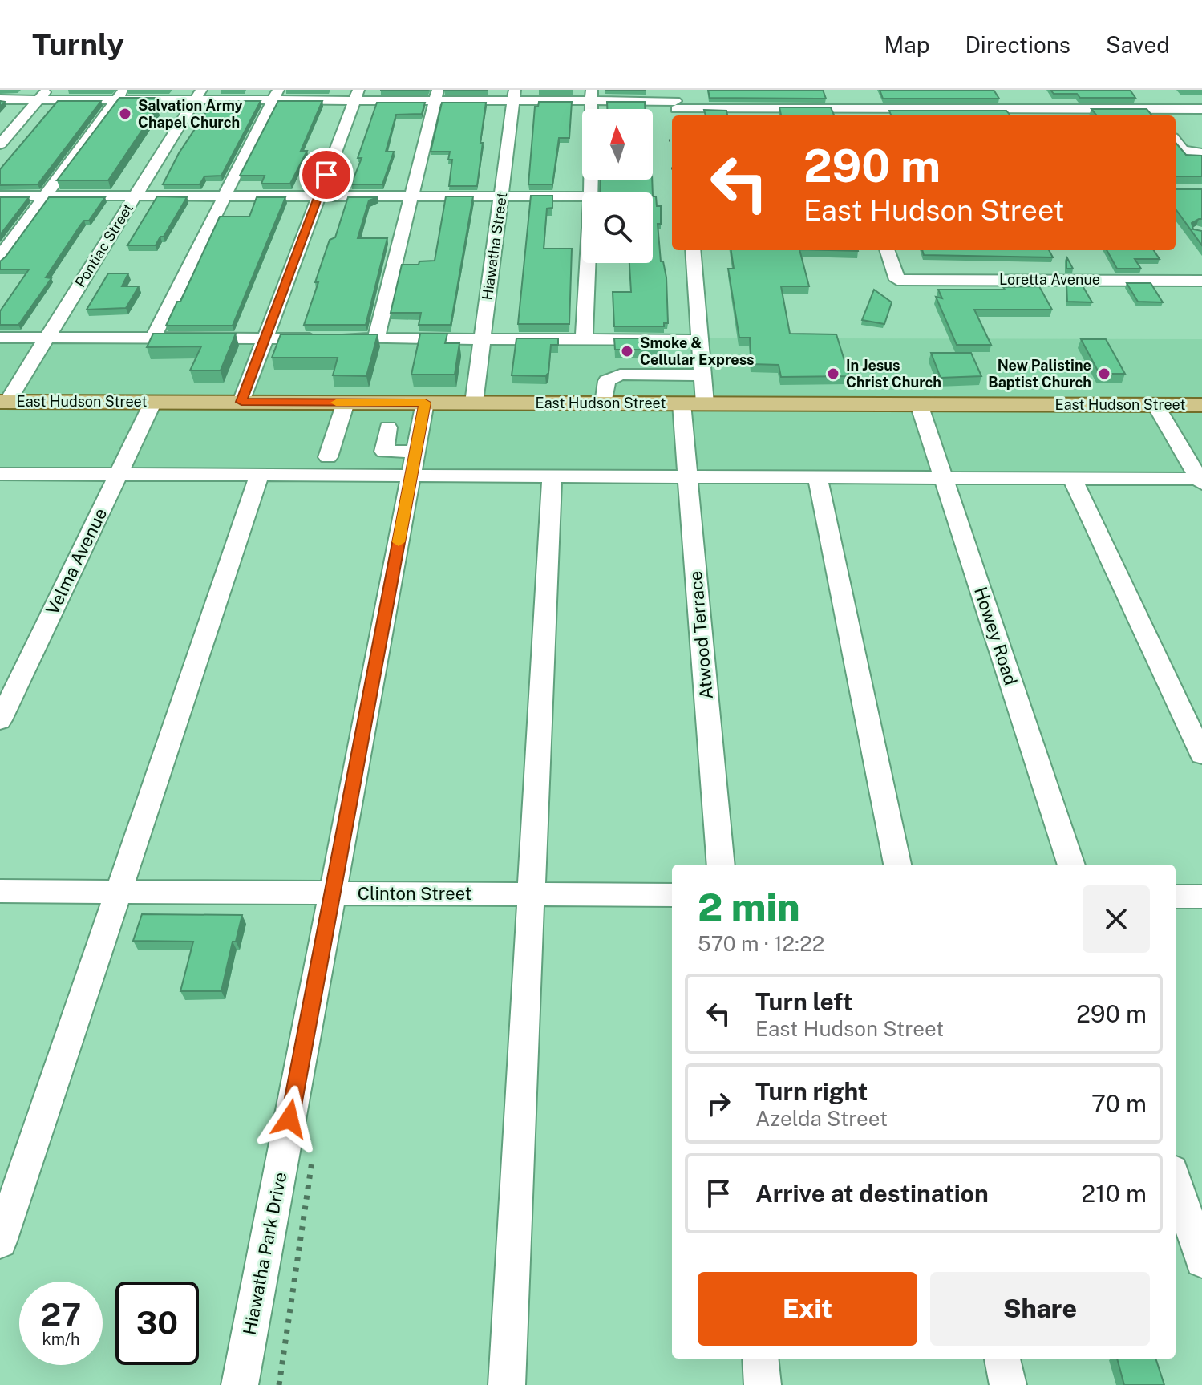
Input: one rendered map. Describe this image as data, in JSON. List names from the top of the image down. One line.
{"streets":{"main road":["East Hudson Street"],"street":["Pontiac Street","Hiawatha Street","Loretta Avenue","Velma Avenue","Atwood Terrace","Howey Road","Clinton Street","Hiawatha Park Drive"]},"crossings":[["Pontiac Street","East Hudson Street"],["Hiawatha Street","East Hudson Street"],["East Hudson Street","Velma Avenue"],["East Hudson Street","Atwood Terrace"],["East Hudson Street","Howey Road"],["East Hudson Street","Hiawatha Park Drive"],["Clinton Street","Hiawatha Park Drive"]],"places":["Salvation Army Chapel Church","Smoke & Cellular Express","In Jesus Christ Church","New Palistine Baptist Church"],"north":"top","page":{"header":"Turnly","nav":["Map","Directions","Saved"],"turn":["290 m","East Hudson Street"],"heading":["2 min","570 m · 12:22"],"list":[{"name":"Turn left","note":"East Hudson Street","value":"290 m"},{"name":"Turn right","note":"Azelda Street","value":"70 m"},{"name":"Arrive at destination","value":"210 m"}],"buttons":["Exit","Share"],"speed":"27 km/h","limit":"30"}}
